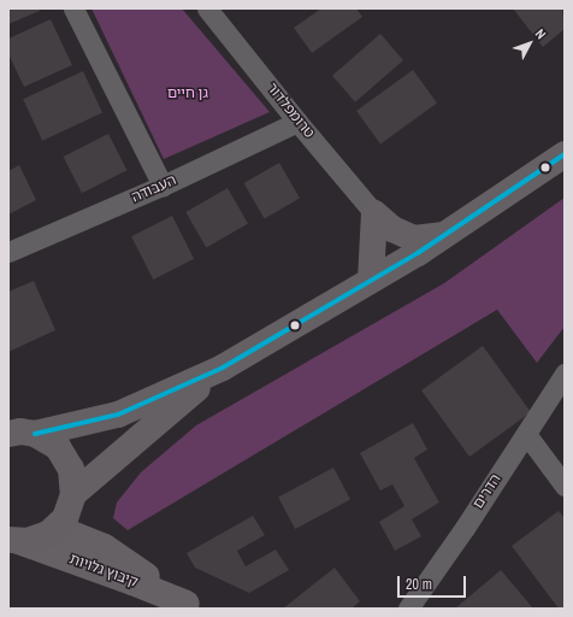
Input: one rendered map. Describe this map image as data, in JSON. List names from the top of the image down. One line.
{"streets":{"street":["טרומפלדור","העבודה","הדרים","קיבוץ גלויות"]},"crossings":[["טרומפלדור","העבודה"]],"parks":["גן חיים"],"scale_bar":"20 m","north":"top right"}
